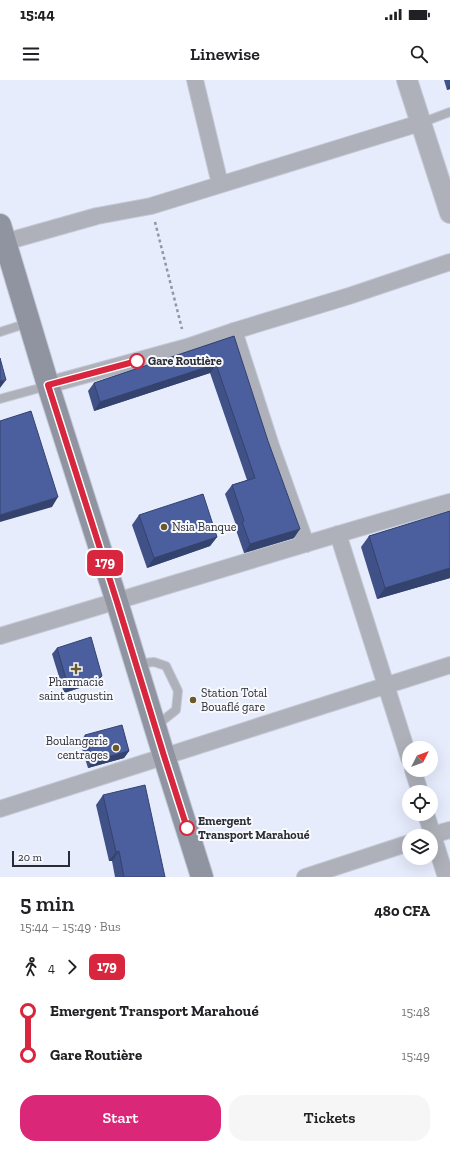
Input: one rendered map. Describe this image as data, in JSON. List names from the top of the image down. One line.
{"places":{"other":["Gare Routière","Nsia Banque","Station Total Bouaflé gare","Boulangerie centrages","Emergent Transport Marahoué"],"health":["Pharmacie saint augustin"]},"lines":["bus line 179"],"scale_bar":"20 m","north":"top right","page":{"status":"15:44","header":"Linewise","on_map":"179","scale":"20 m","heading":["5 min","15:44 – 15:49 · Bus","480 CFA"],"legs":["4","179"],"list":[{"name":"Emergent Transport Marahoué","value":"15:48"},{"name":"Gare Routière","value":"15:49"}],"buttons":["Start","Tickets"]}}
